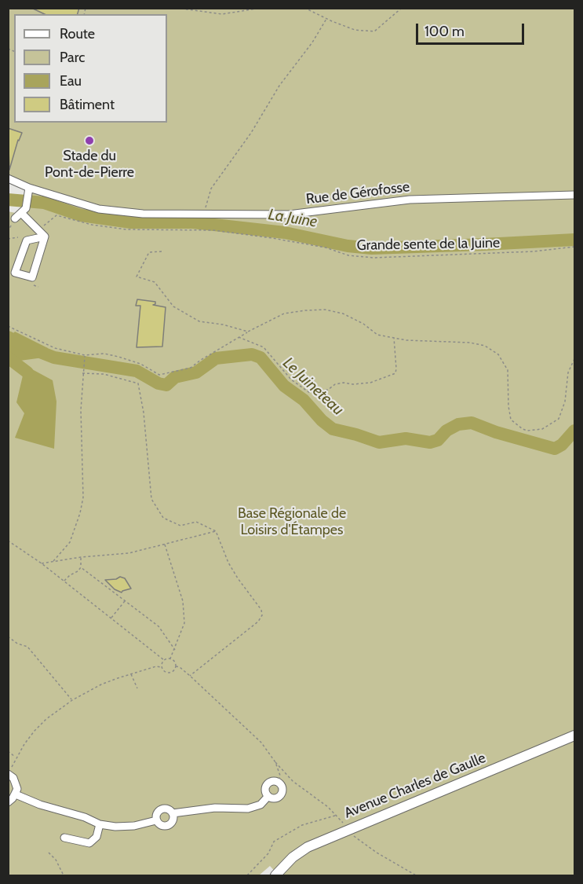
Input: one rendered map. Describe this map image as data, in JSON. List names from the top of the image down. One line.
{"streets":{"main road":["Avenue Charles de Gaulle"],"street":["Rue de Gérofosse"],"path":["Grande sente de la Juine"]},"water":["La Juine","Le Juineteau"],"parks":["Base Régionale de Loisirs d'Étampes"],"places":["Stade du Pont-de-Pierre"],"legend":["Route","Parc","Eau","Bâtiment"],"scale_bar":"100 m"}
